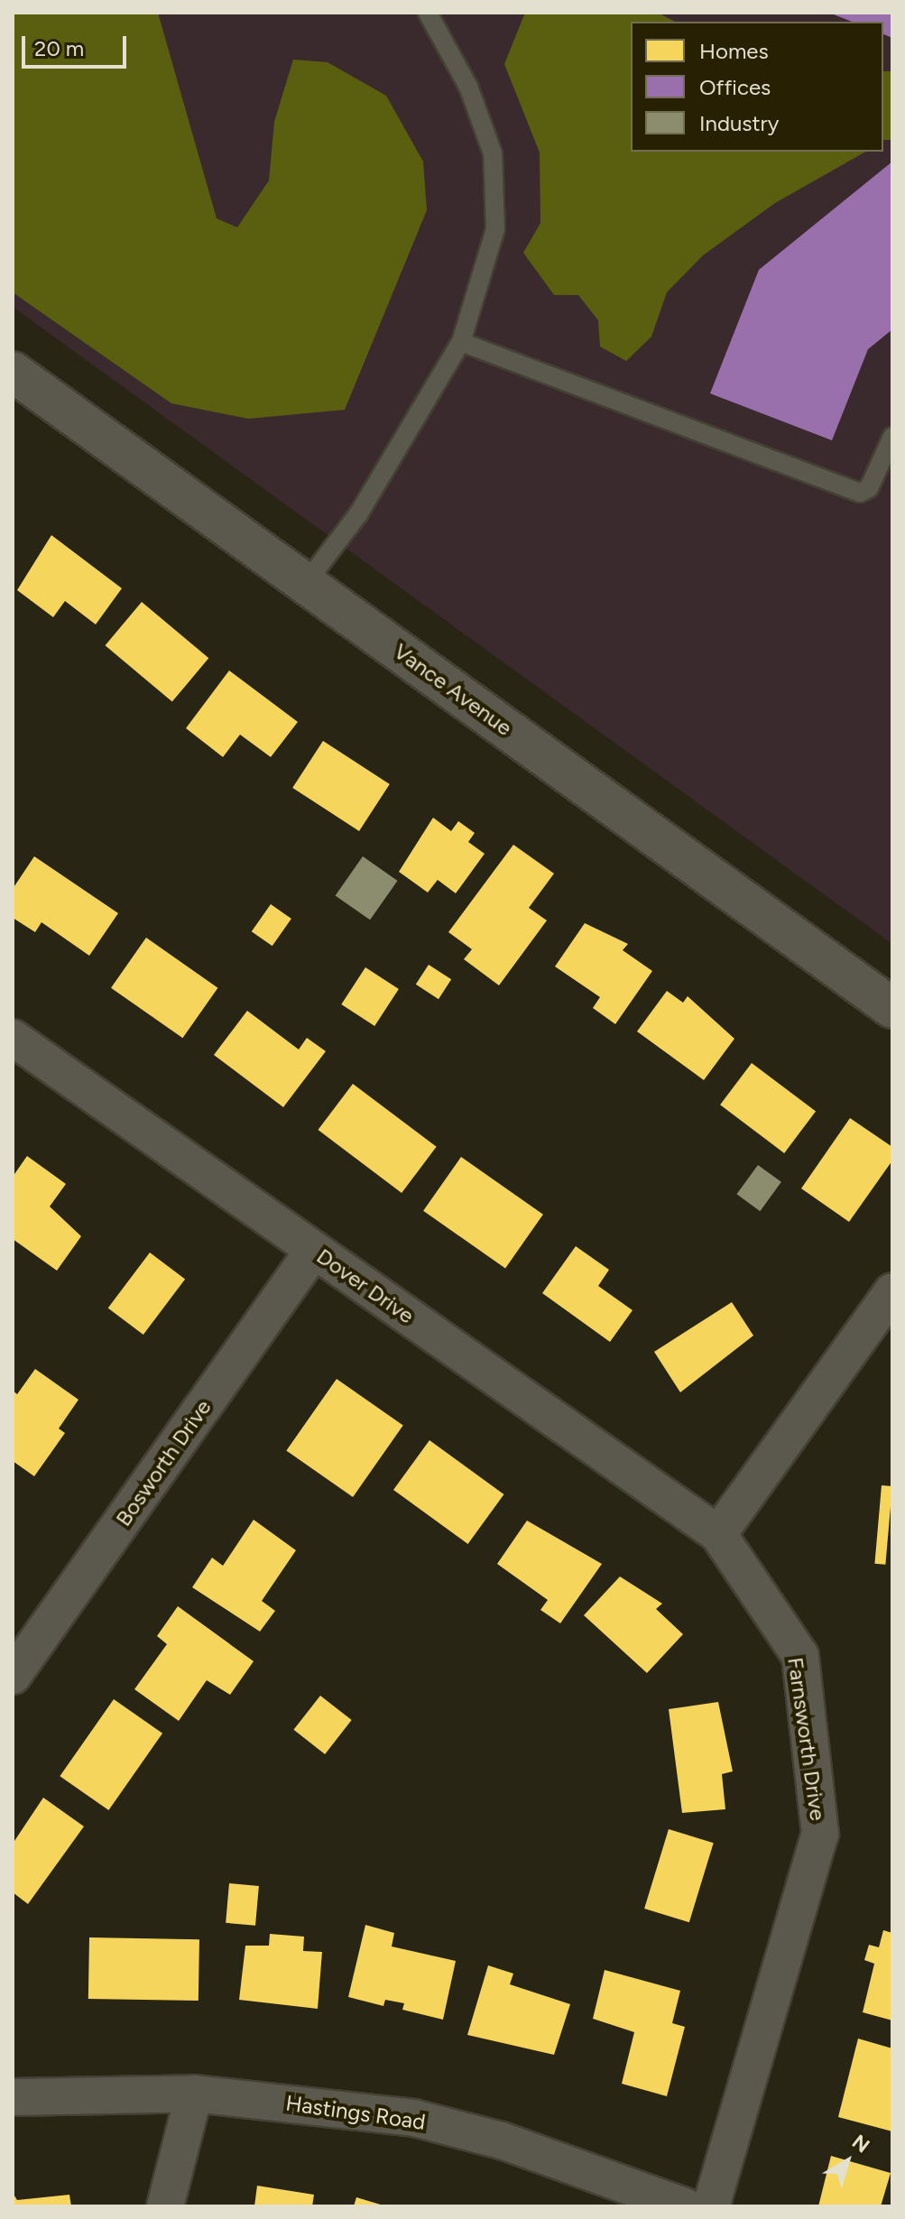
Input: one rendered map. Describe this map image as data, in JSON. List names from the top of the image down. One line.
{"streets":{"street":["Vance Avenue","Dover Drive","Bosworth Drive","Farnsworth Drive","Hastings Road"]},"crossings":[["Dover Drive","Bosworth Drive"],["Dover Drive","Farnsworth Drive"]],"legend":["Homes","Offices","Industry"],"scale_bar":"20 m","north":"top right"}
